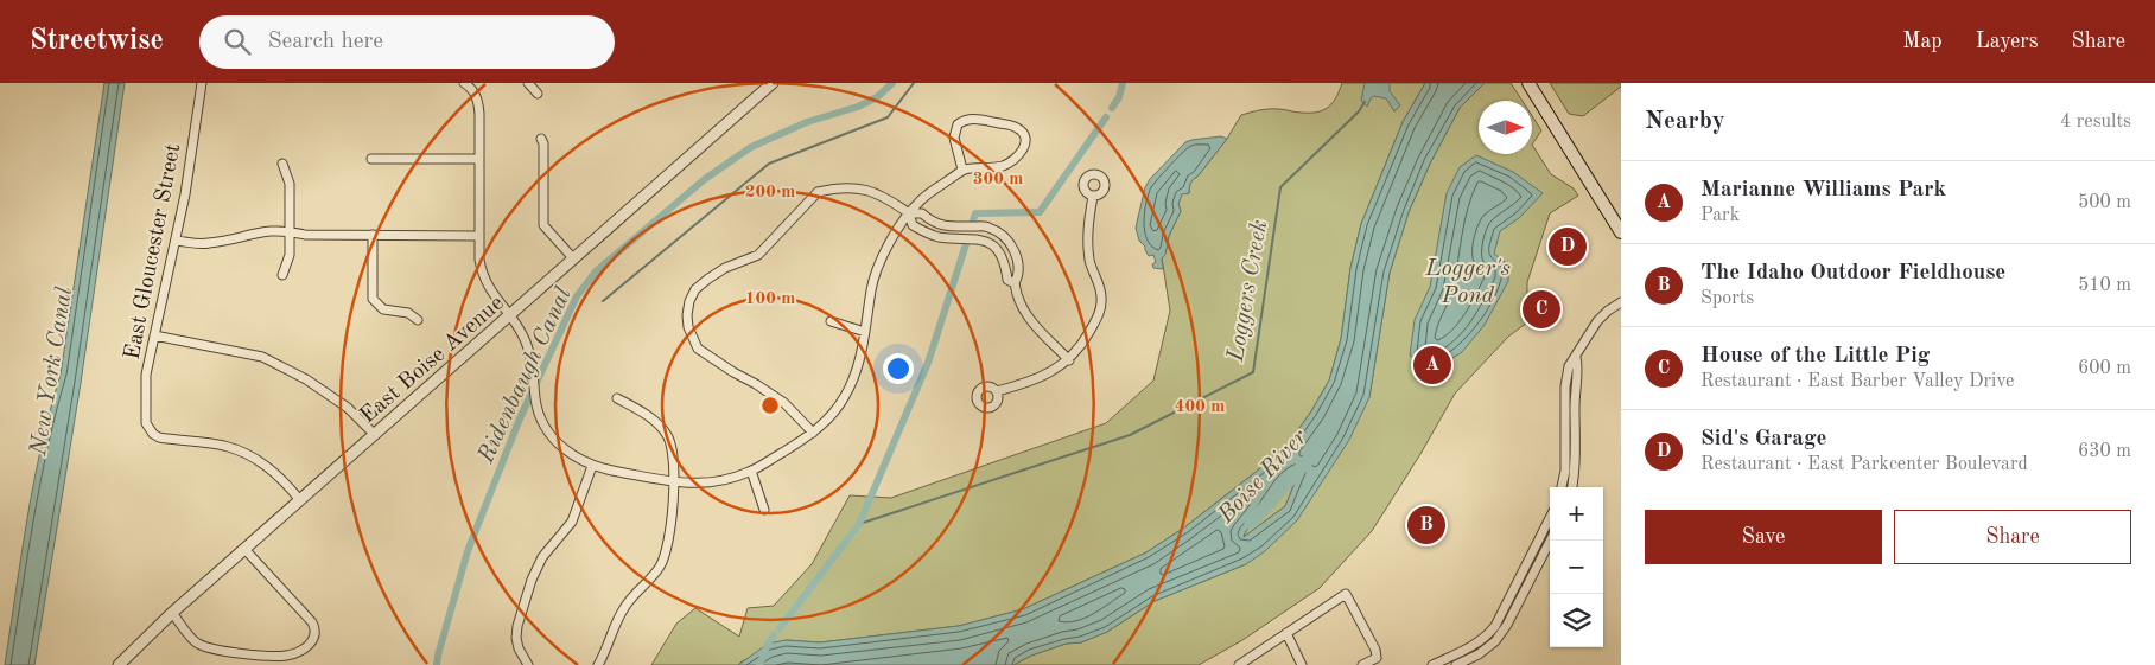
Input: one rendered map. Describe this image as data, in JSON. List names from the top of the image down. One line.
{"streets":{"street":["East Gloucester Street","East Boise Avenue"]},"crossings":[["East Gloucester Street","East Boise Avenue"]],"water":["Logger's Pond","Loggers Creek","New York Canal","Ridenbaugh Canal","Boise River"],"north":"right","page":{"header":"Streetwise","search":"Search here","nav":["Map","Layers","Share"],"heading":["Nearby","4 results"],"list":[{"mark":"A","name":"Marianne Williams Park","note":"Park","value":"500 m"},{"mark":"B","name":"The Idaho Outdoor Fieldhouse","note":"Sports","value":"510 m"},{"mark":"C","name":"House of the Little Pig","note":"Restaurant · East Barber Valley Drive","value":"600 m"},{"mark":"D","name":"Sid's Garage","note":"Restaurant · East Parkcenter Boulevard","value":"630 m"}],"pins":["D","C","A","B"],"map_buttons":["+","−"],"buttons":["Save","Share"]},"rings":["300 m","200 m","100 m","400 m"]}
